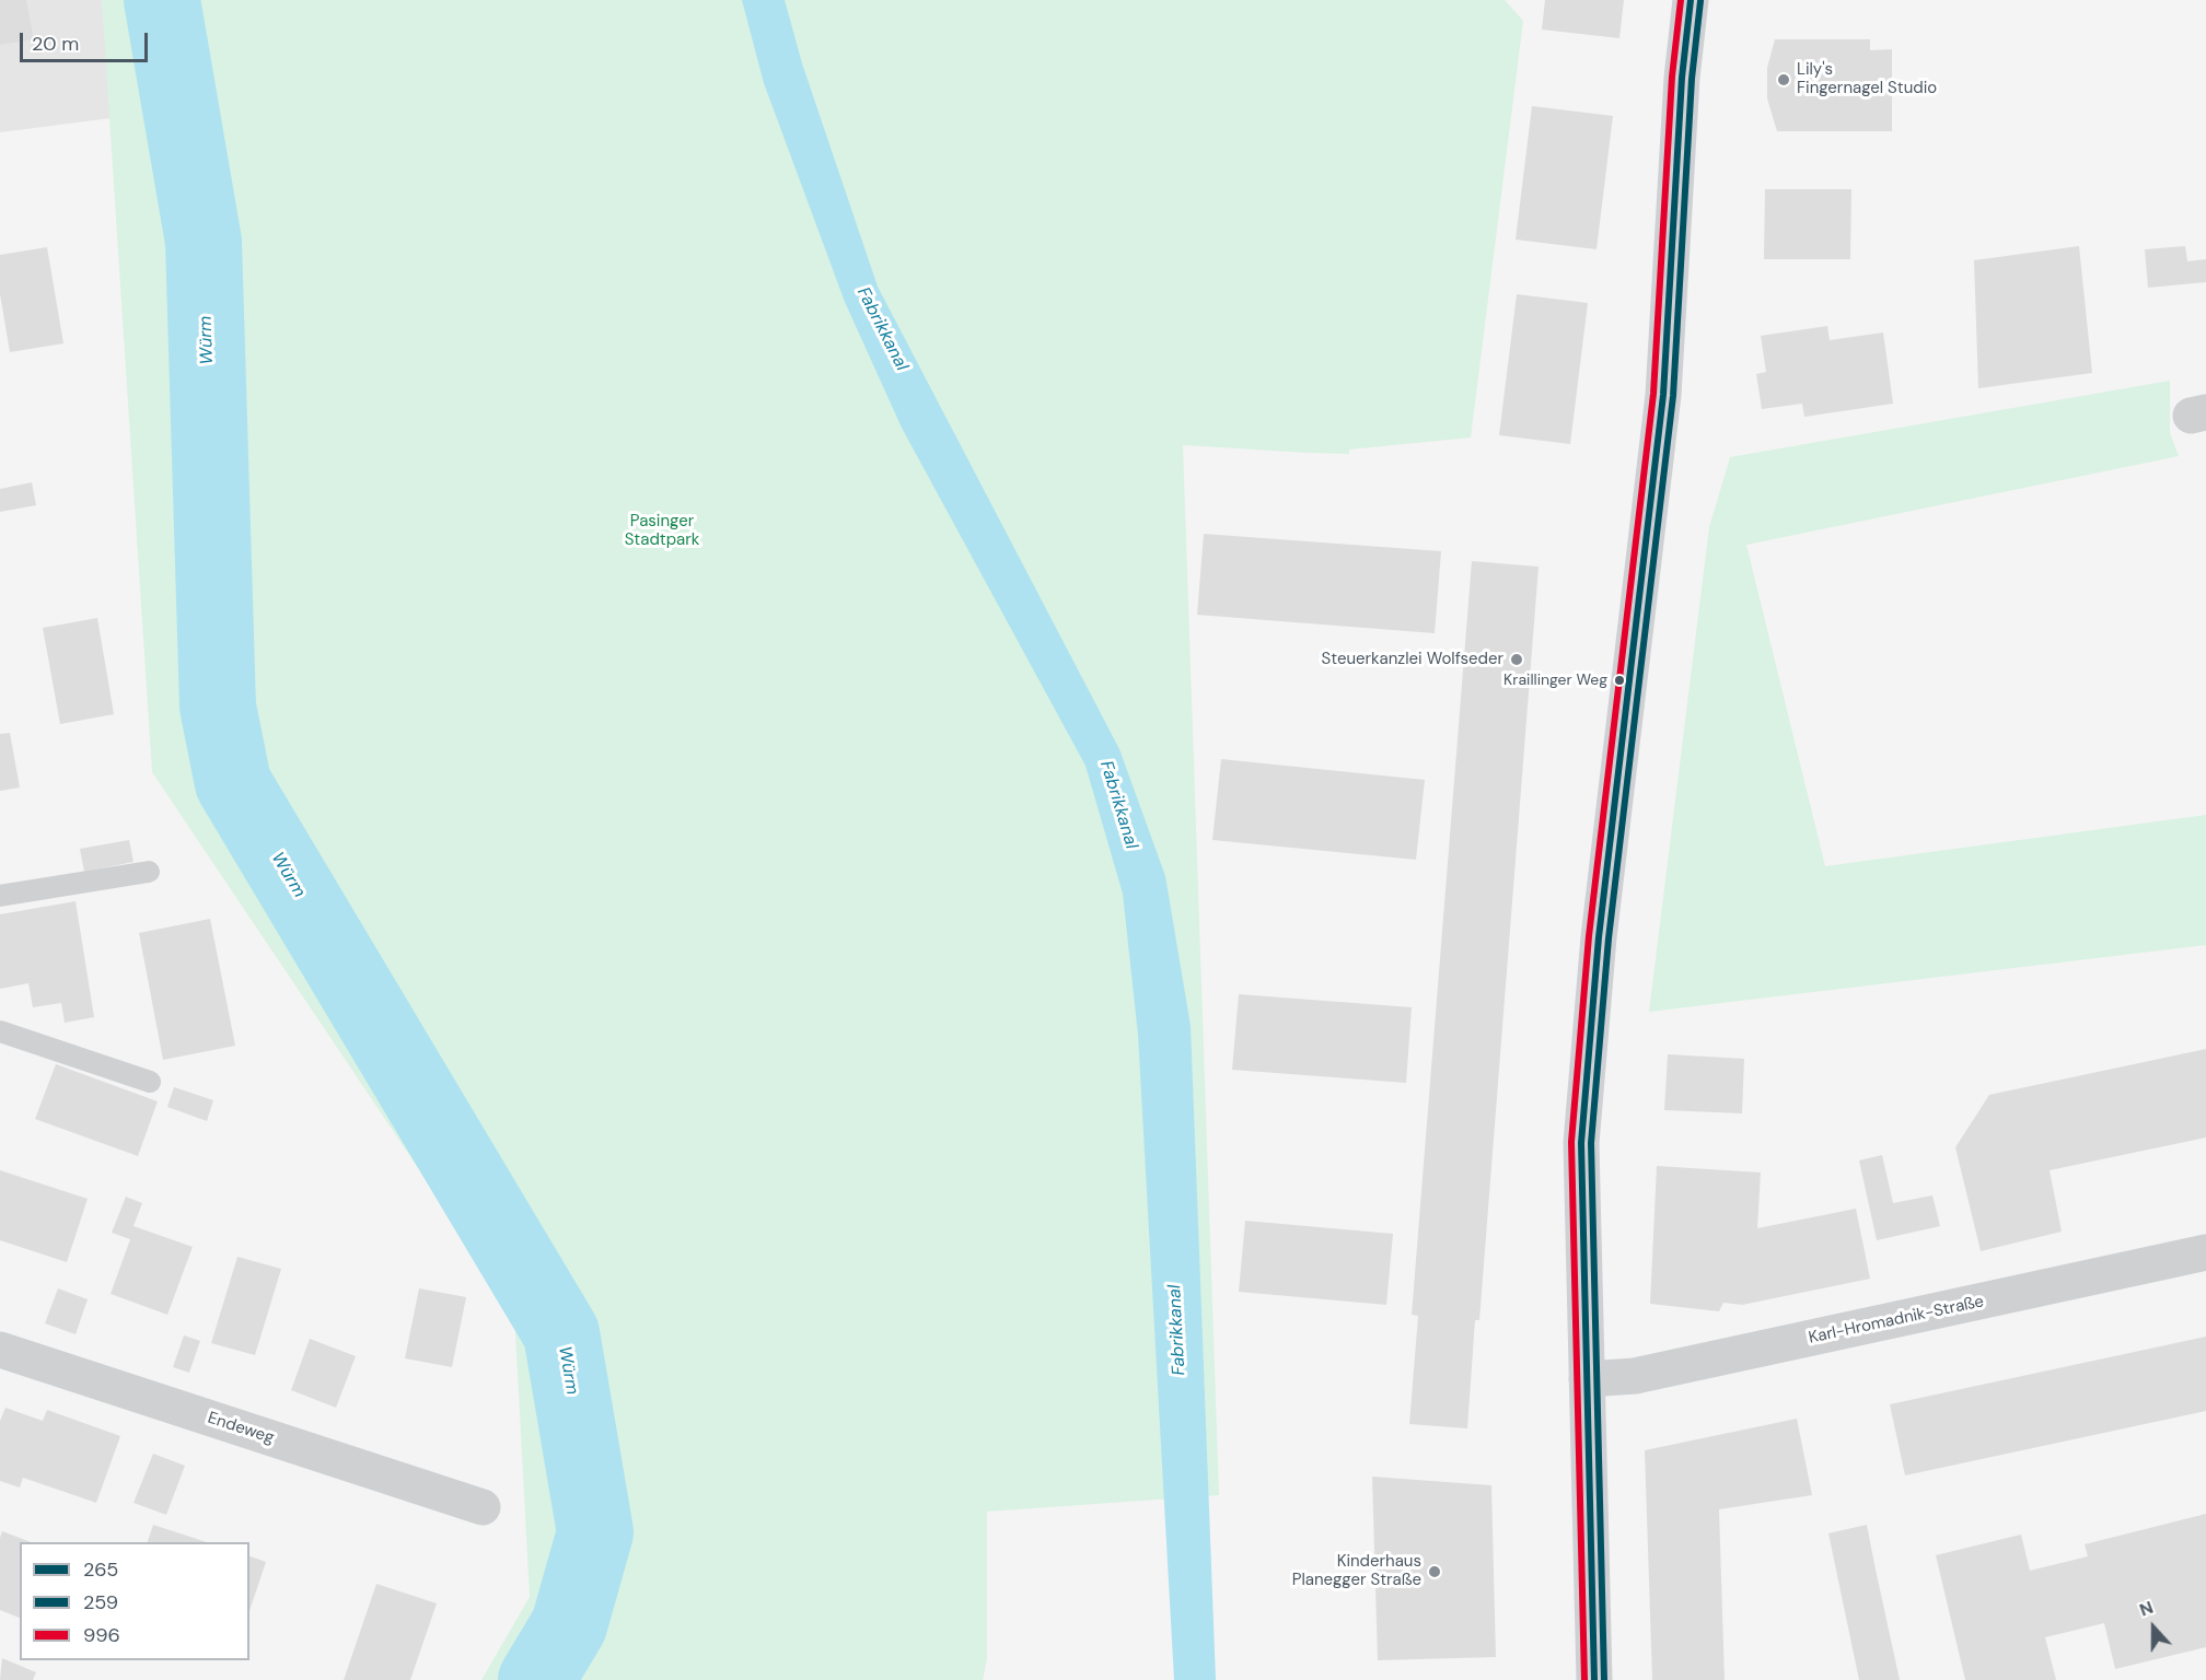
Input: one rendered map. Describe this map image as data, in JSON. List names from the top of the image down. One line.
{"streets":{"street":["Karl-Hromadnik-Straße","Endeweg"]},"water":["Fabrikkanal","Würm"],"parks":["Pasinger Stadtpark"],"places":["Lily's Fingernagel Studio","Steuerkanzlei Wolfseder","Kraillinger Weg","Kinderhaus Planegger Straße"],"lines":["transit line 265","transit line 996","transit line 259"],"legend":["265","259","996"],"scale_bar":"20 m","north":"top"}
